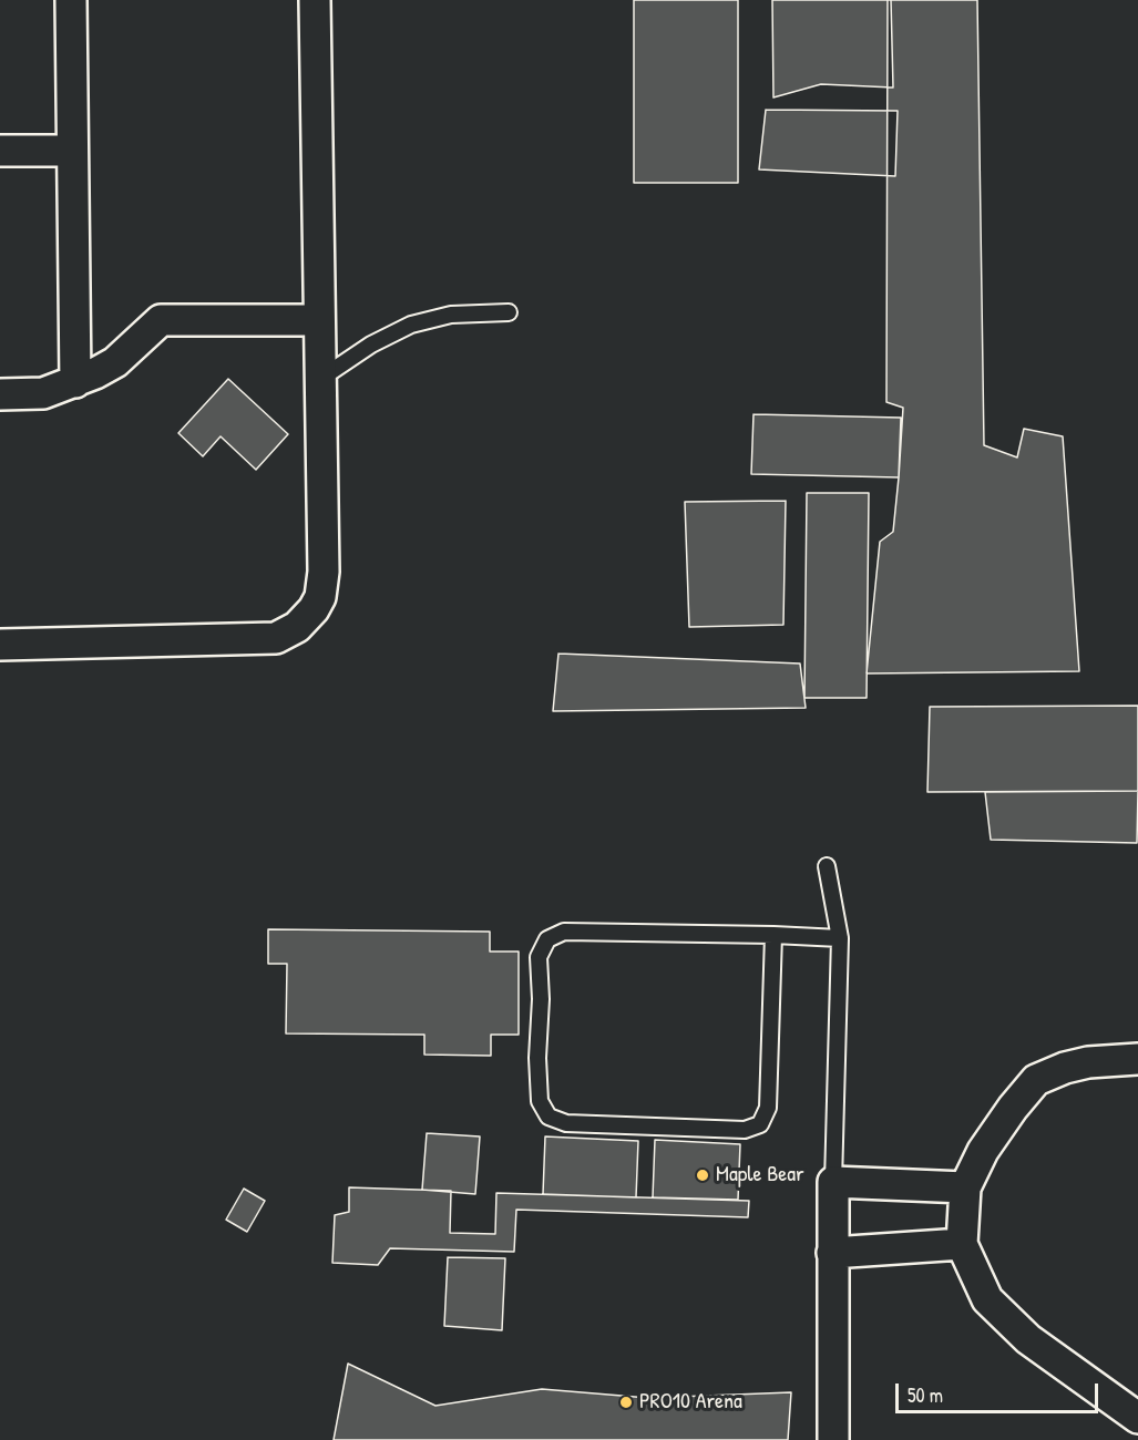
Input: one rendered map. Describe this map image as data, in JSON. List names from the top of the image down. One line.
{"places":["Maple Bear","PRO10 Arena"],"scale_bar":"50 m"}
